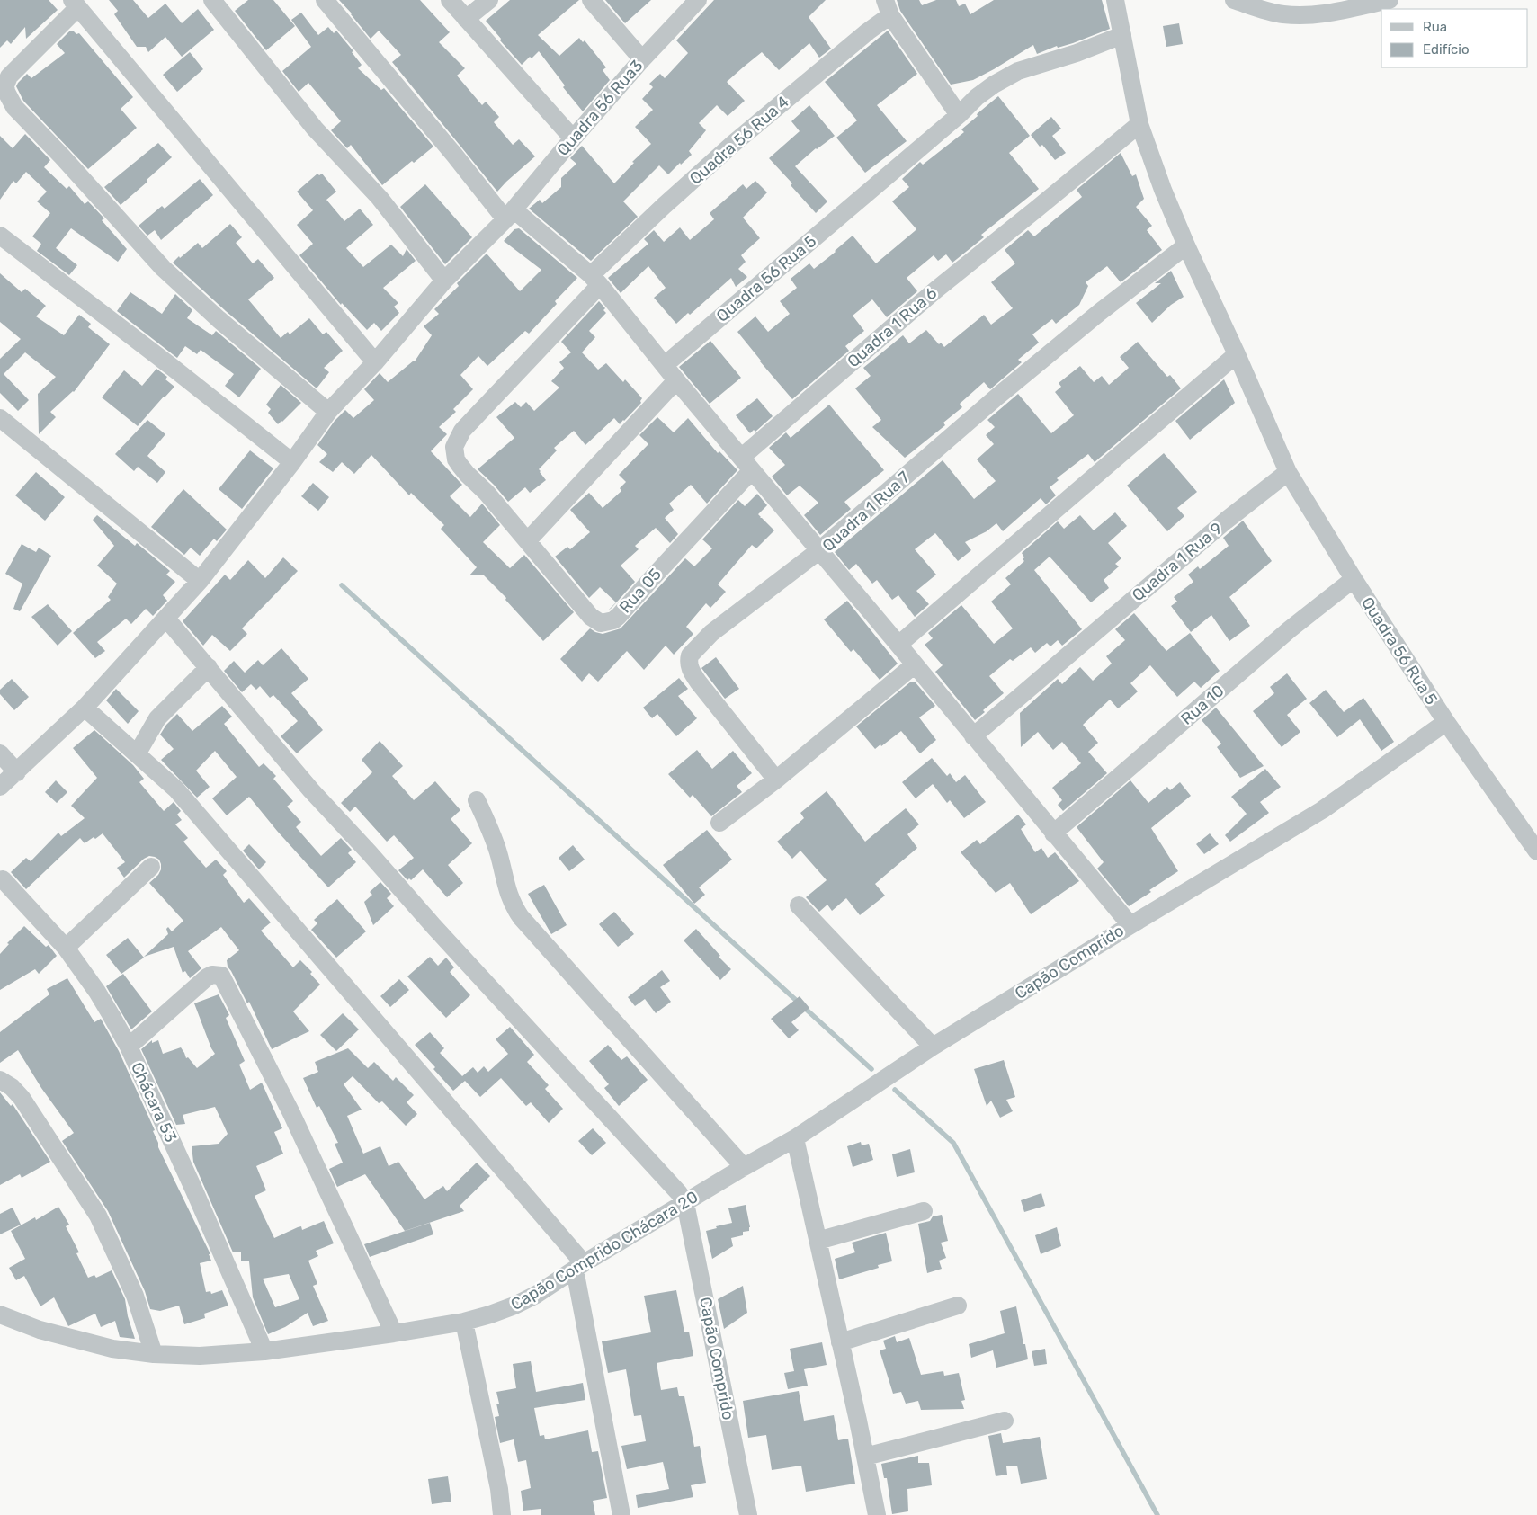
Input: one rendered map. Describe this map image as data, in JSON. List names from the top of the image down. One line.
{"streets":{"street":["Quadra 56 Rua3","Quadra 56 Rua 4","Quadra 56 Rua 5","Quadra 1 Rua 6","Quadra 1 Rua 7","Quadra 1 Rua 9","Rua 05","Rua 10","Capão Comprido","Chácara 53","Capão Comprido Chácara 20"]},"crossings":[["Quadra 56 Rua 4","Quadra 56 Rua 5"],["Quadra 56 Rua 4","Rua 05"],["Quadra 56 Rua 5","Rua 10"],["Quadra 1 Rua 6","Rua 05"],["Quadra 1 Rua 7","Capão Comprido"],["Quadra 1 Rua 9","Capão Comprido"],["Rua 10","Capão Comprido"],["Capão Comprido","Capão Comprido Chácara 20"],["Chácara 53","Capão Comprido Chácara 20"]],"legend":["Rua","Edifício"]}
